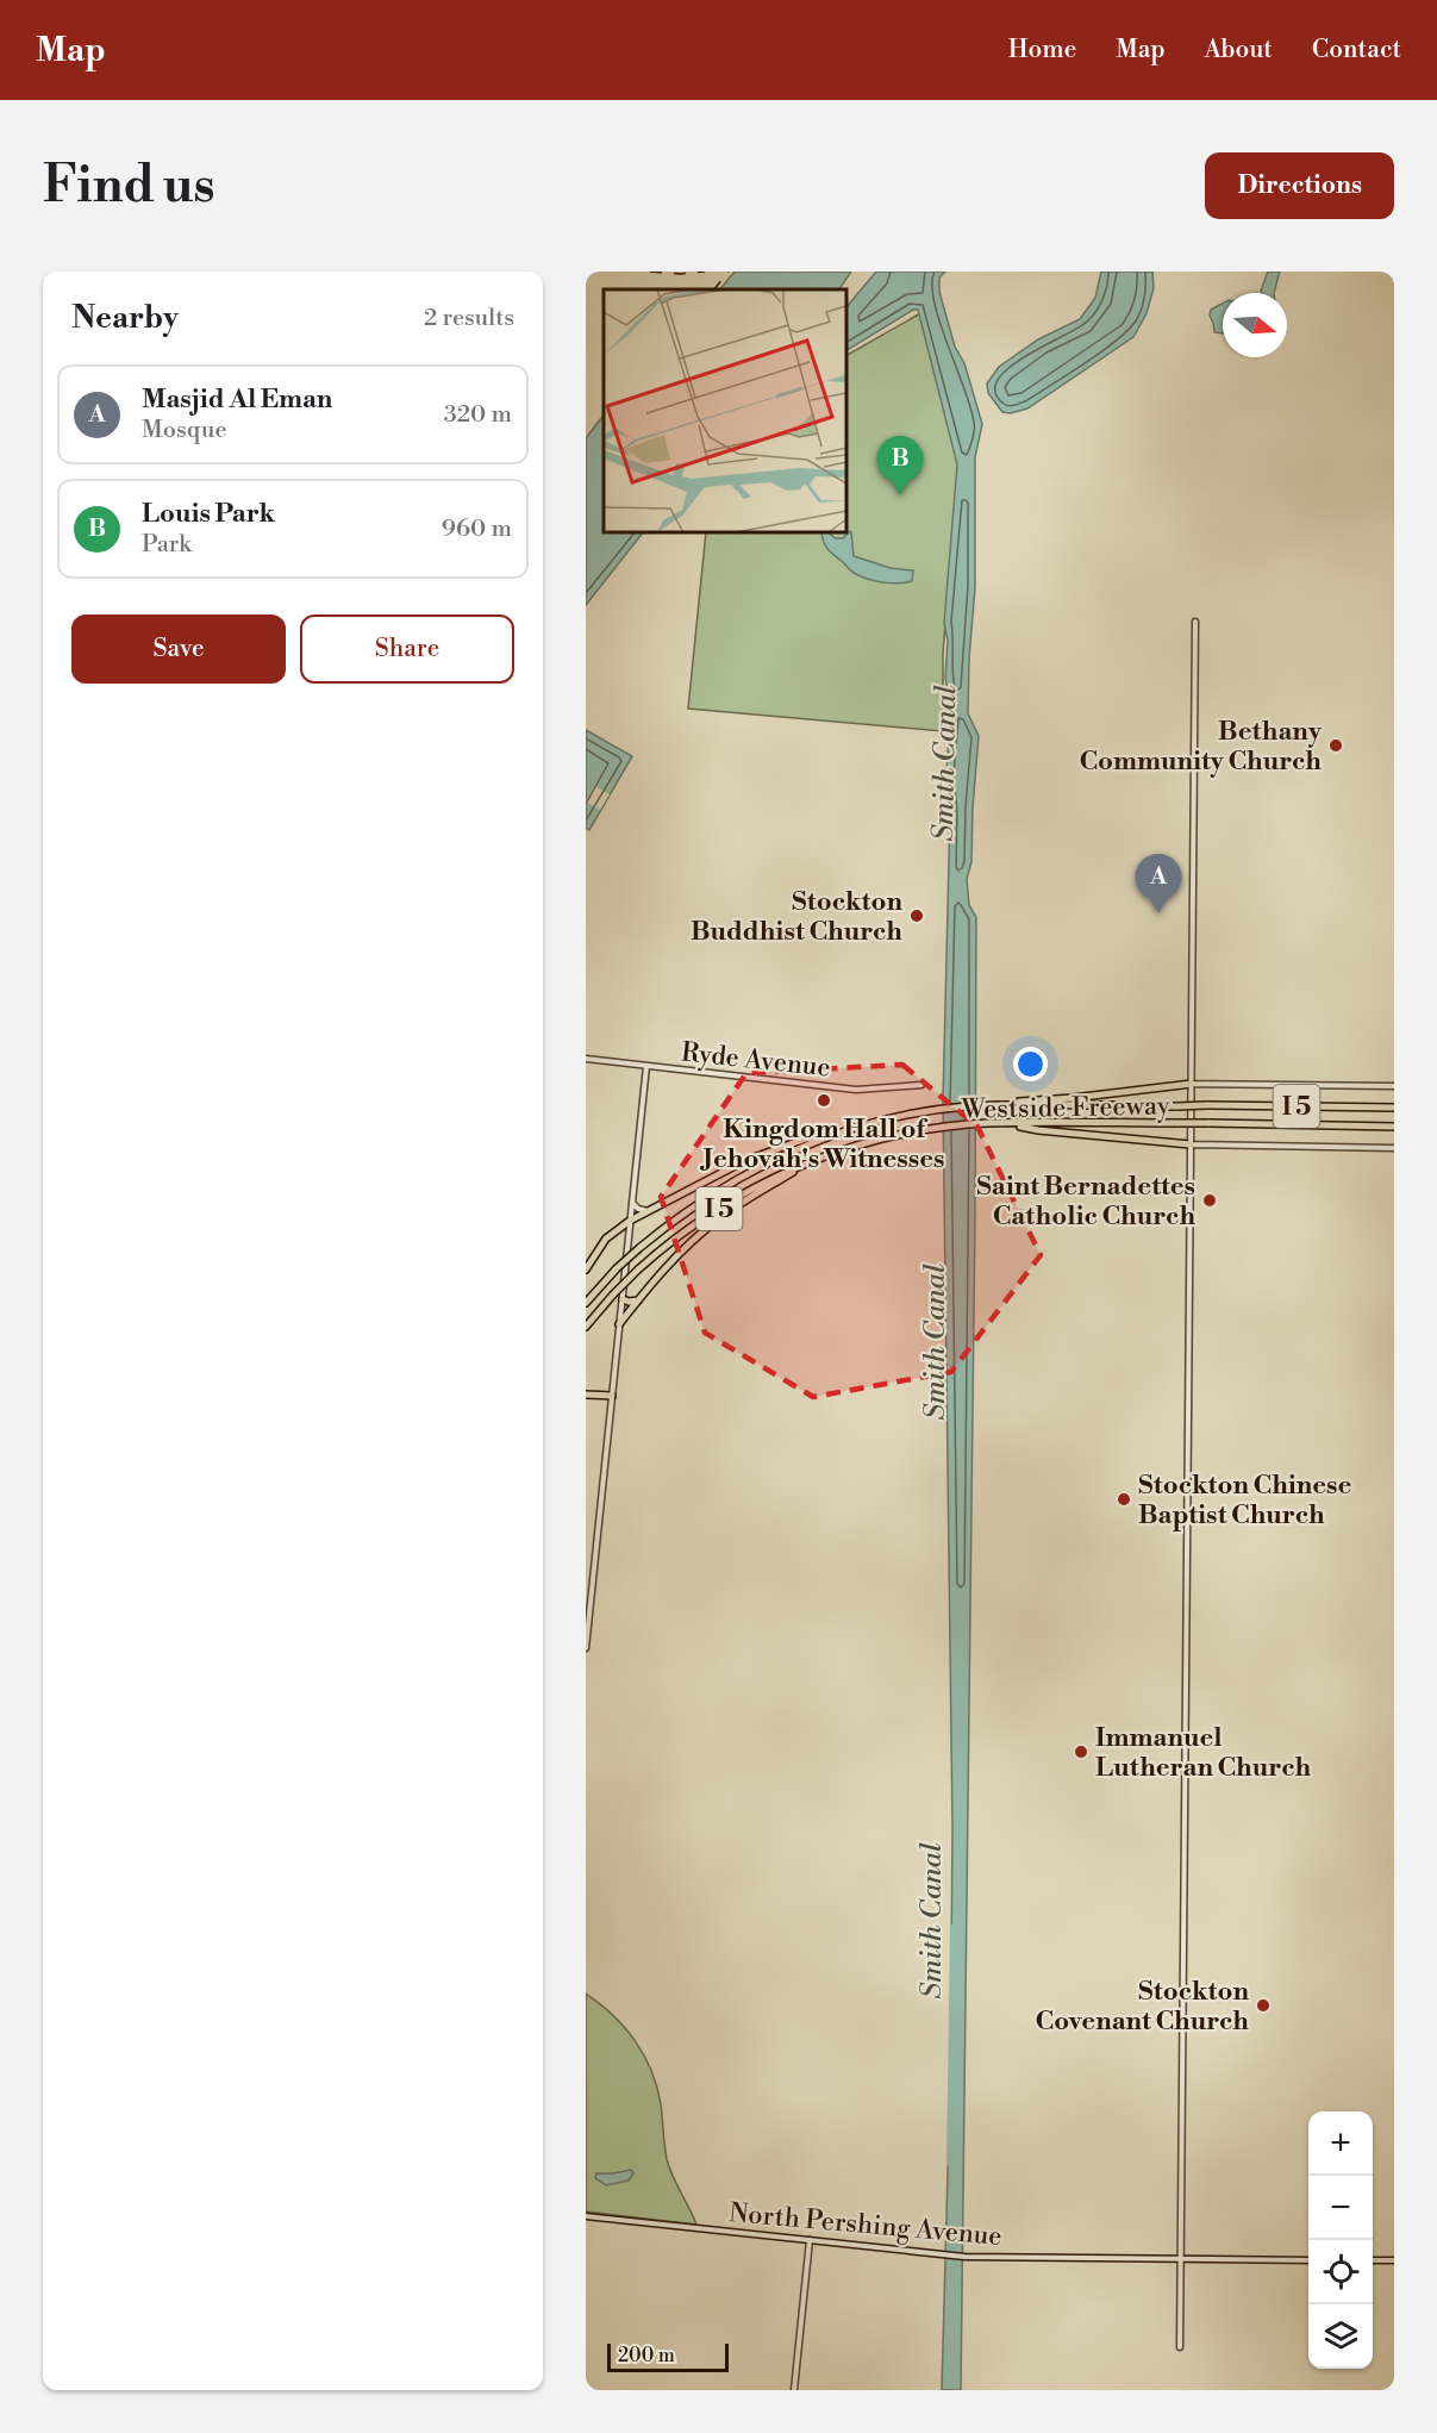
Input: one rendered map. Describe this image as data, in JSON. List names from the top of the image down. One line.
{"streets":{"highway":["Westside Freeway","I 5"],"street":["Ryde Avenue","North Pershing Avenue"]},"water":["Smith Canal"],"places":["Bethany Community Church","Stockton Buddhist Church","Kingdom Hall of Jehovah's Witnesses","Saint Bernadettes Catholic Church","Stockton Chinese Baptist Church","Immanuel Lutheran Church","Stockton Covenant Church"],"scale_bar":"200 m","north":"right","page":{"header":"Map","nav":["Home","Map","About","Contact"],"buttons":["Directions",["Save","Share"]],"title":"Find us","heading":["Nearby","2 results"],"list":[{"mark":"A","name":"Masjid Al Eman","note":"Mosque","value":"320 m"},{"mark":"B","name":"Louis Park","note":"Park","value":"960 m"}],"pins":["B","A"],"map_buttons":["+","−"],"scale":"200 m"}}
